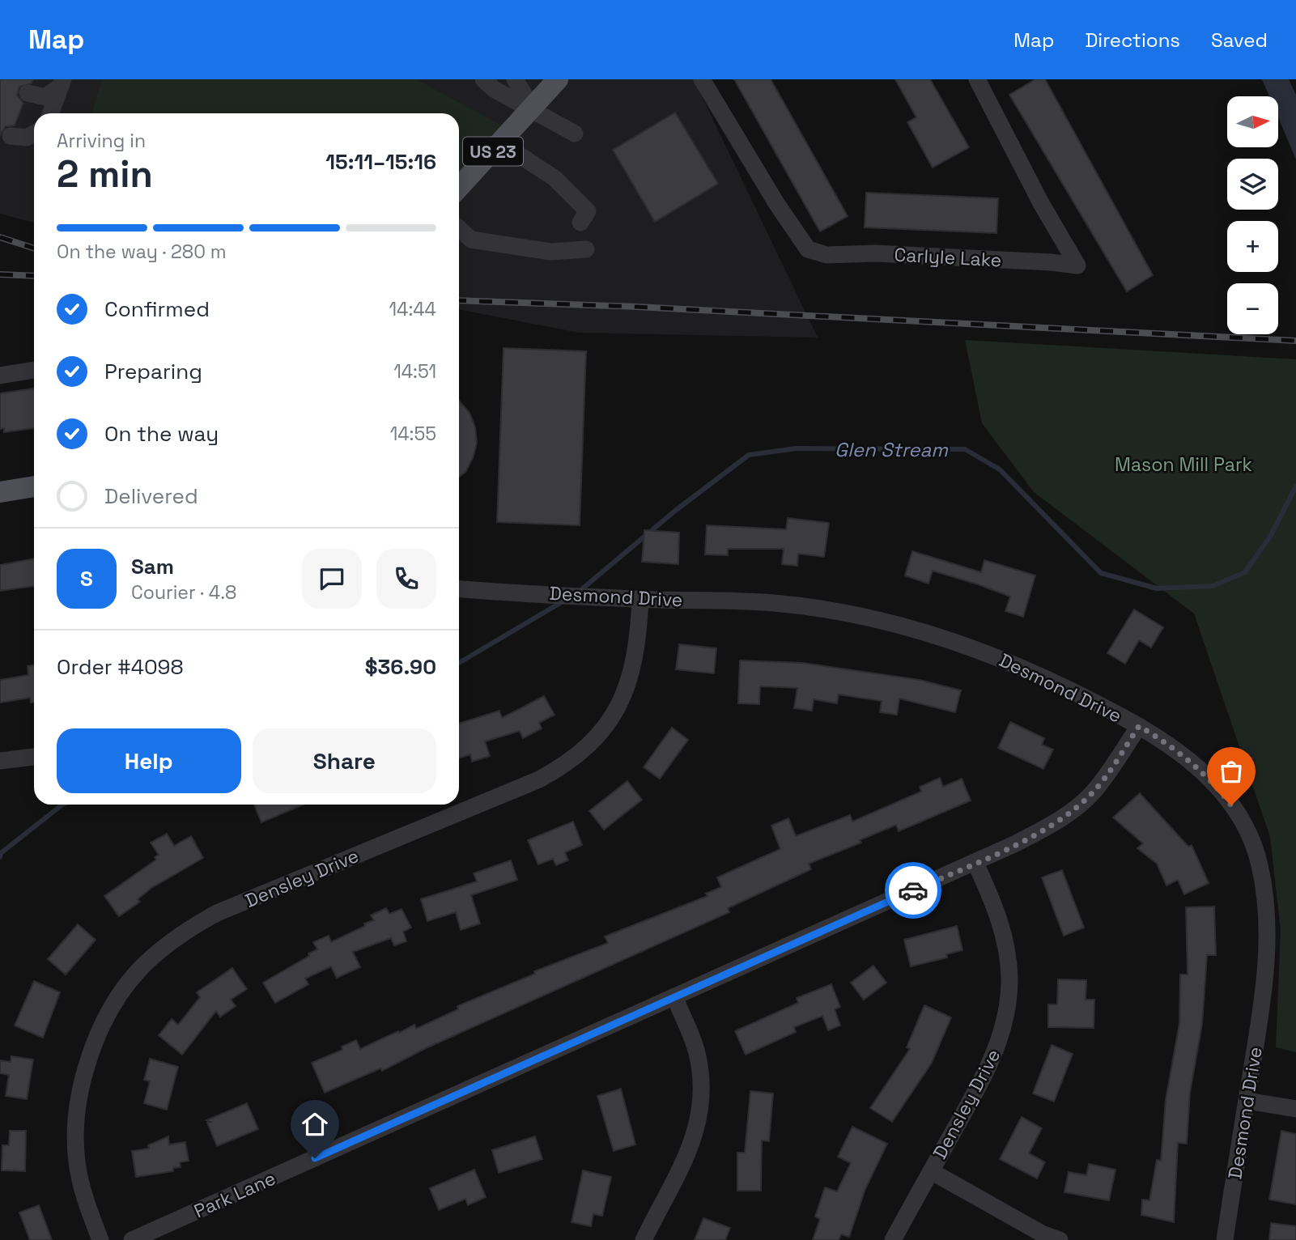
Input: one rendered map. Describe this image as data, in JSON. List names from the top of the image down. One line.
{"streets":{"main road":["US 23"],"street":["Carlyle Lake","Desmond Drive","Densley Drive","Park Lane"]},"crossings":[["Desmond Drive","Densley Drive"],["Desmond Drive","Park Lane"],["Densley Drive","Park Lane"]],"water":["Glen Stream"],"parks":["Mason Mill Park"],"north":"right","page":{"header":"Map","nav":["Map","Directions","Saved"],"map_buttons":["+","−"],"heading":["2 min","Arriving in","15:11–15:16"],"panel":["Sam","Courier · 4.8","Order #4098","$36.90"],"bar":"On the way · 280 m","list":[["Confirmed","14:44"],["Preparing","14:51"],["On the way","14:55"],"Delivered"],"round":"S","buttons":["Help","Share"]}}
